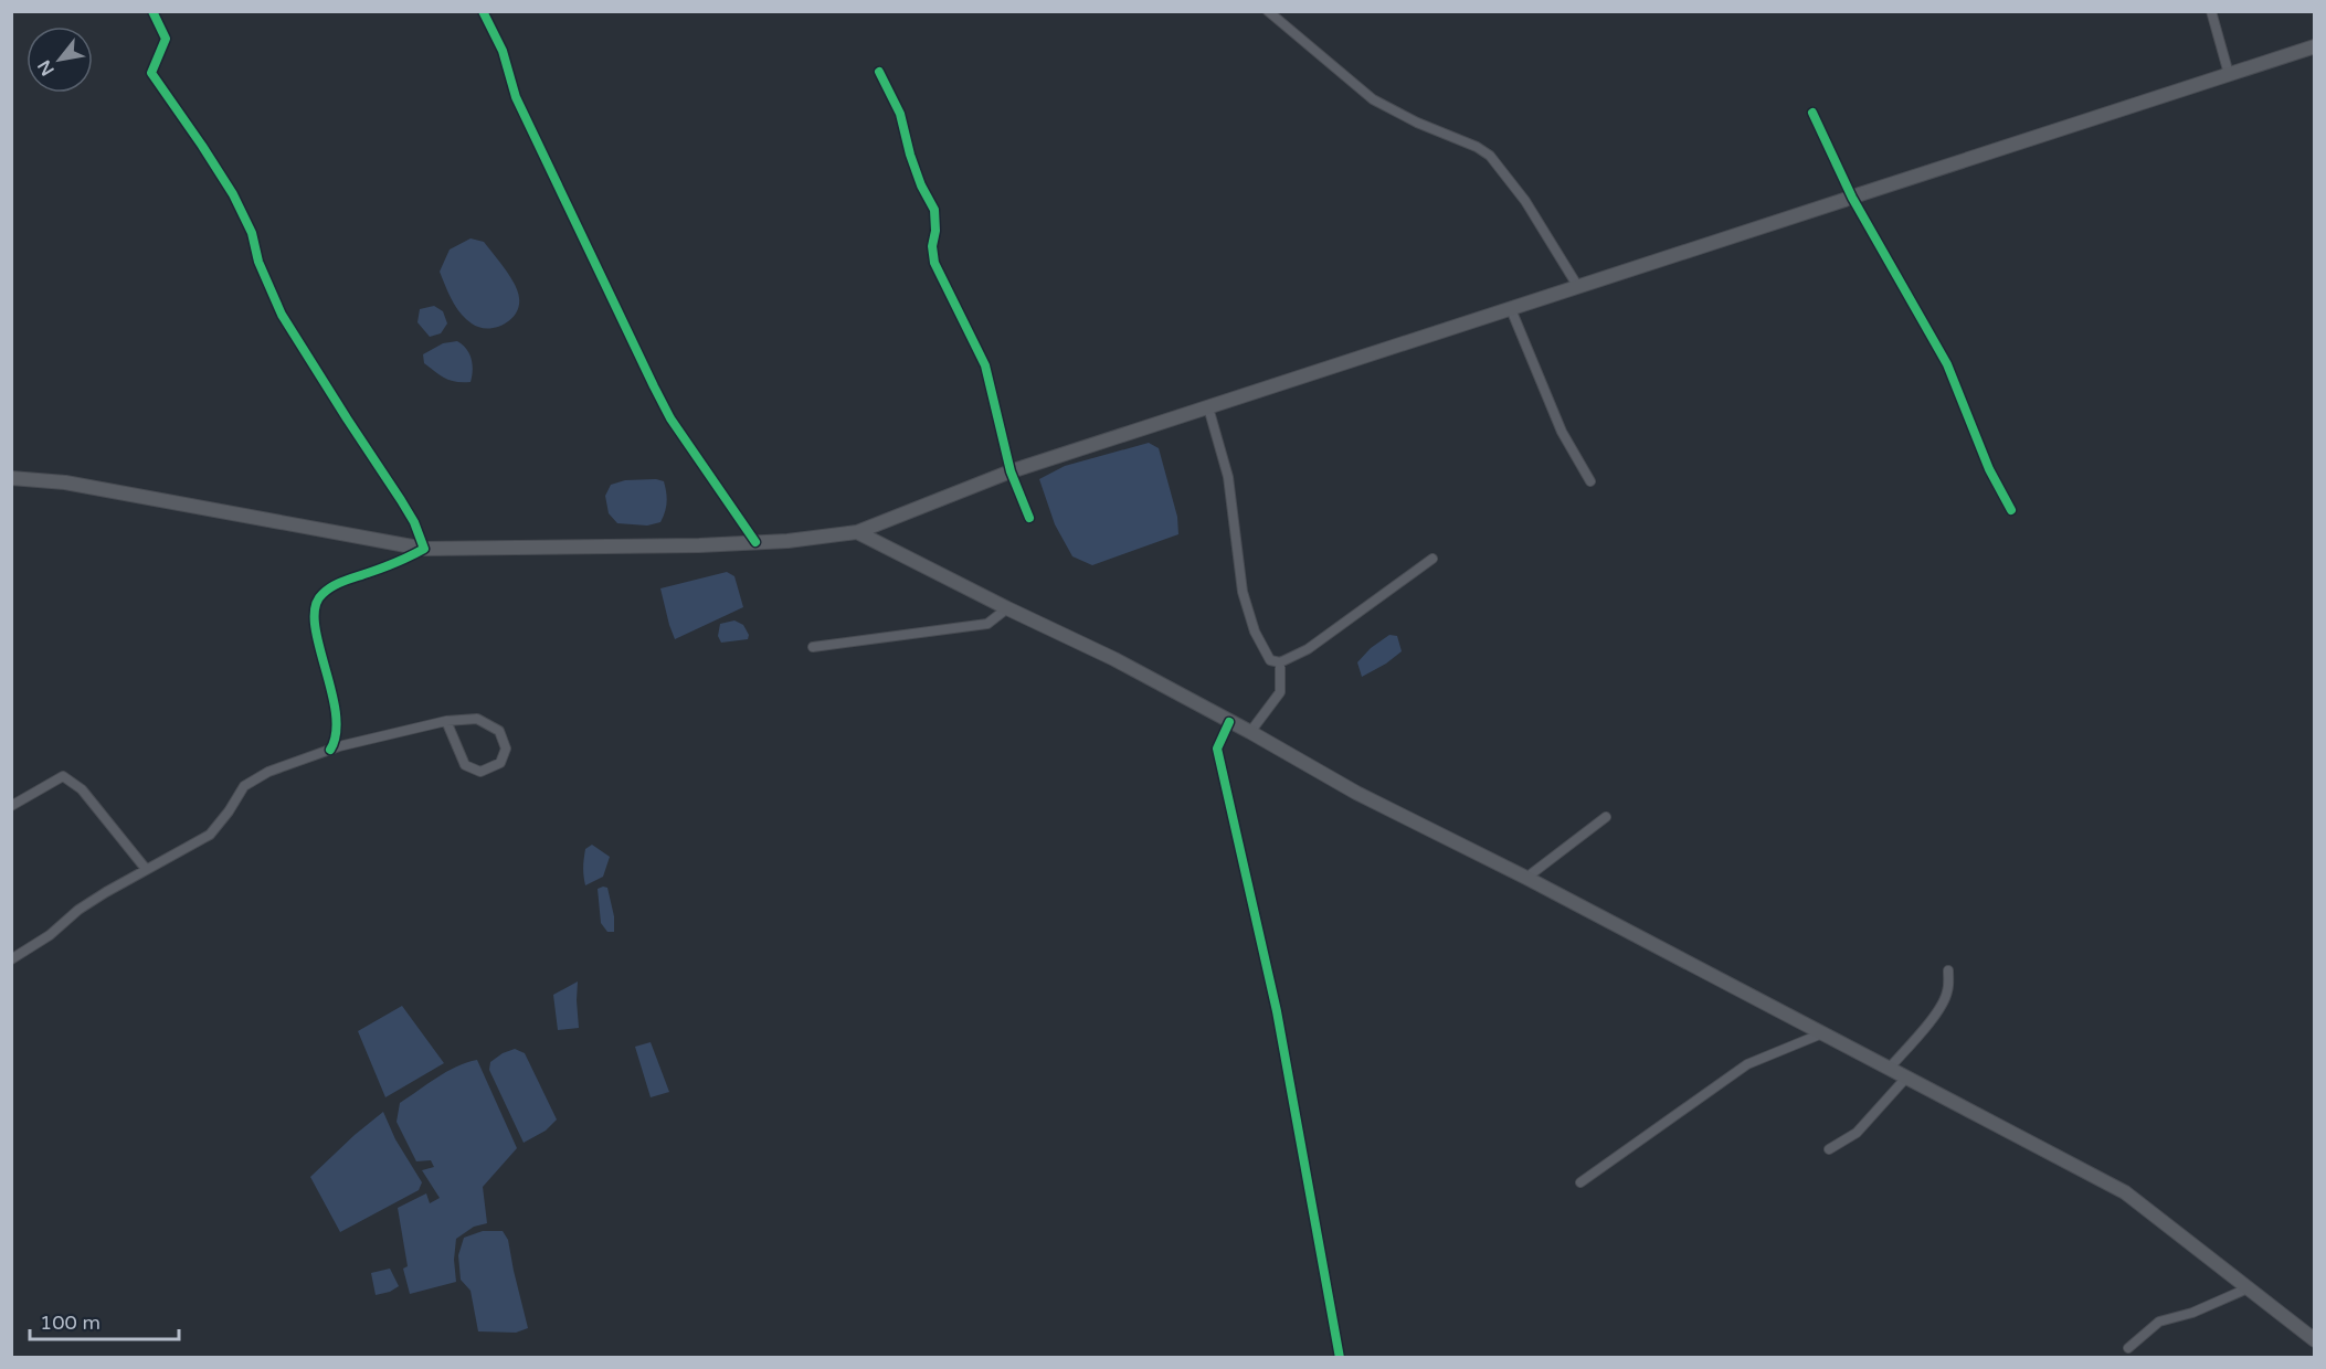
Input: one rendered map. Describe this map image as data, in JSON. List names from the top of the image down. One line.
{"scale_bar":"100 m","north":"bottom left"}
